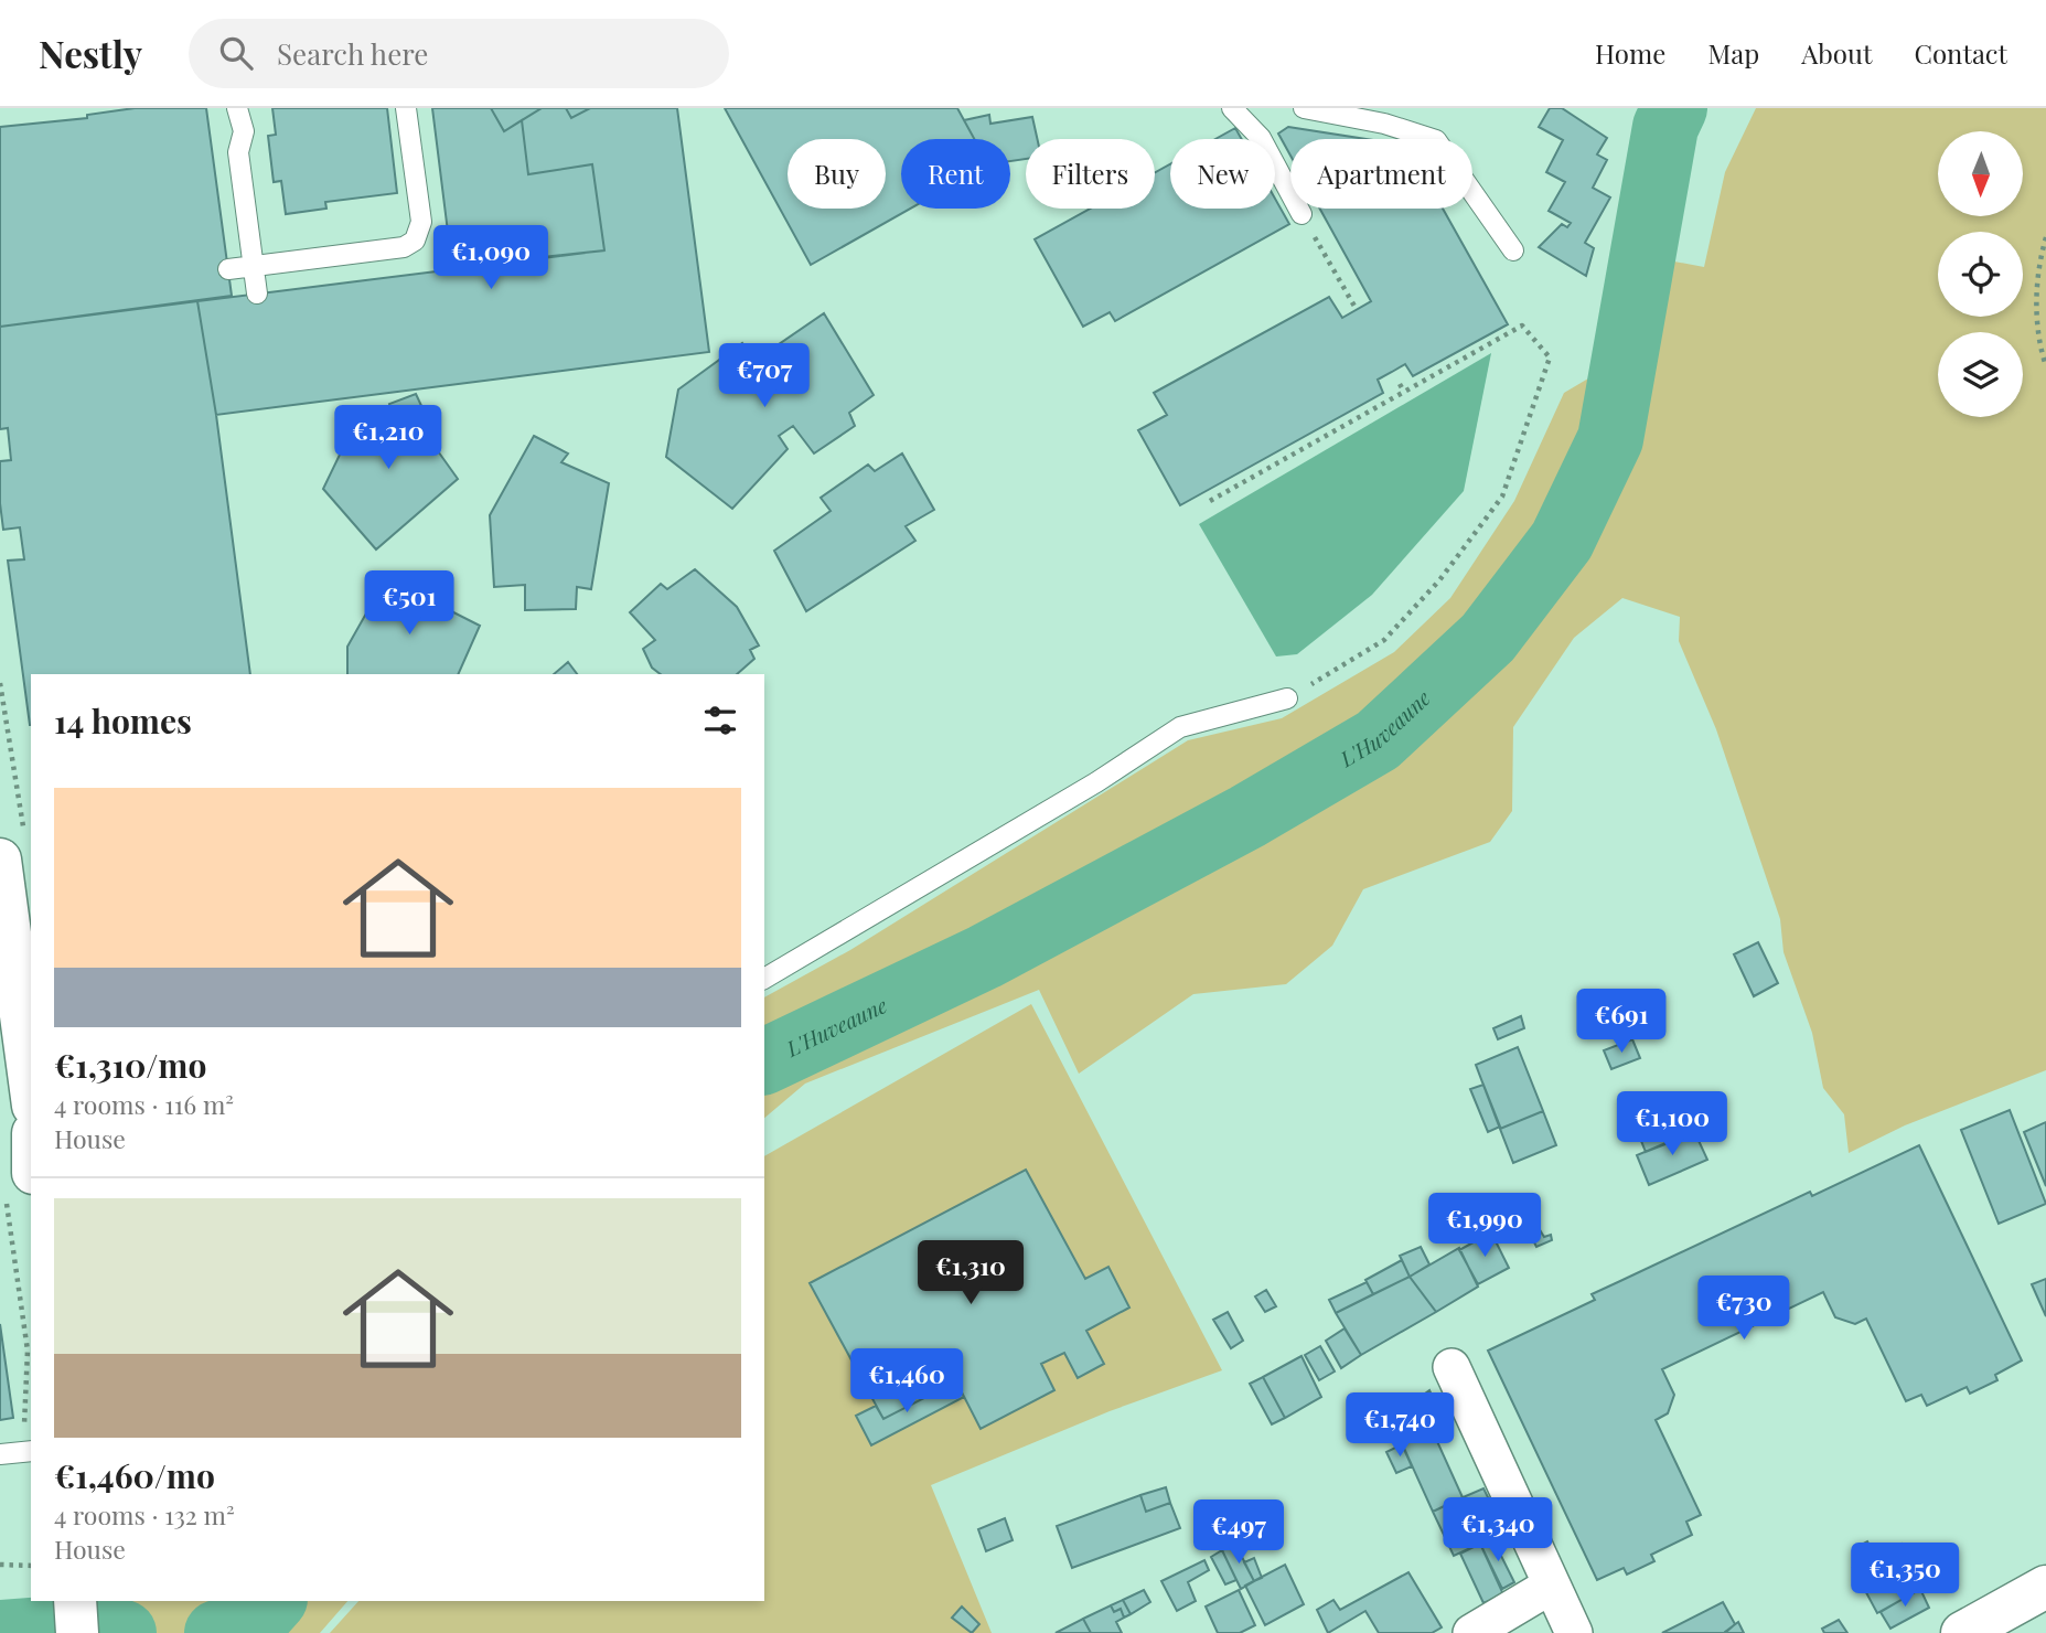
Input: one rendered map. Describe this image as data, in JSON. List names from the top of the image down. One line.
{"water":["L'Huveaune"],"north":"bottom","page":{"header":"Nestly","search":"Search here","nav":["Home","Map","About","Contact"],"chip":["Buy","Rent","Filters","New","Apartment"],"price":["€1,090","€707","€1,210","€501","€691","€1,100","€1,990","€1,310","€730","€1,460","€1,740","€1,340","€497","€1,350"],"heading":"14 homes","list":[{"name":"€1,310/mo","note":"4 rooms · 116 m² · House"},{"name":"€1,460/mo","note":"4 rooms · 132 m² · House"}]}}
